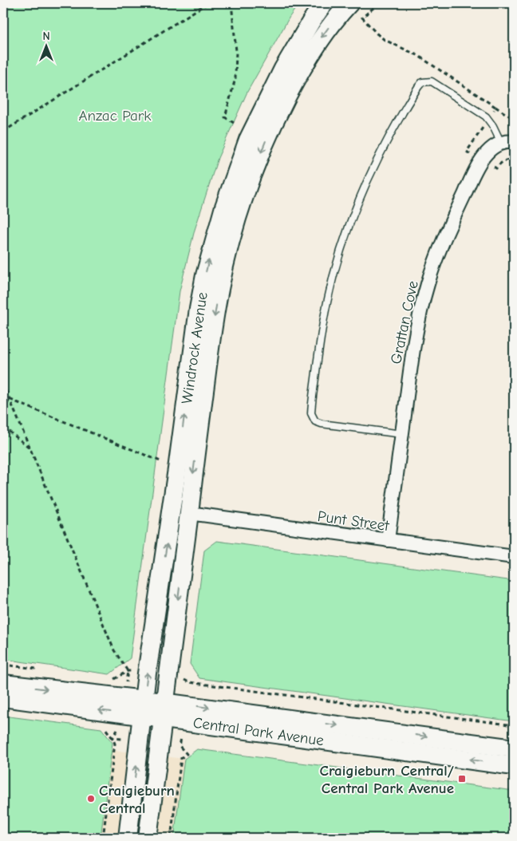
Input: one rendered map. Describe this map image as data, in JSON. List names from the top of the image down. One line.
{"streets":{"street":["Grattan Cove","Windrock Avenue","Punt Street","Central Park Avenue"]},"crossings":[["Grattan Cove","Punt Street"],["Windrock Avenue","Punt Street"],["Windrock Avenue","Central Park Avenue"]],"parks":["Anzac Park"],"places":{"transit":["Craigieburn Central/ Central Park Avenue"],"other":["Craigieburn Central"]},"north":"top"}
